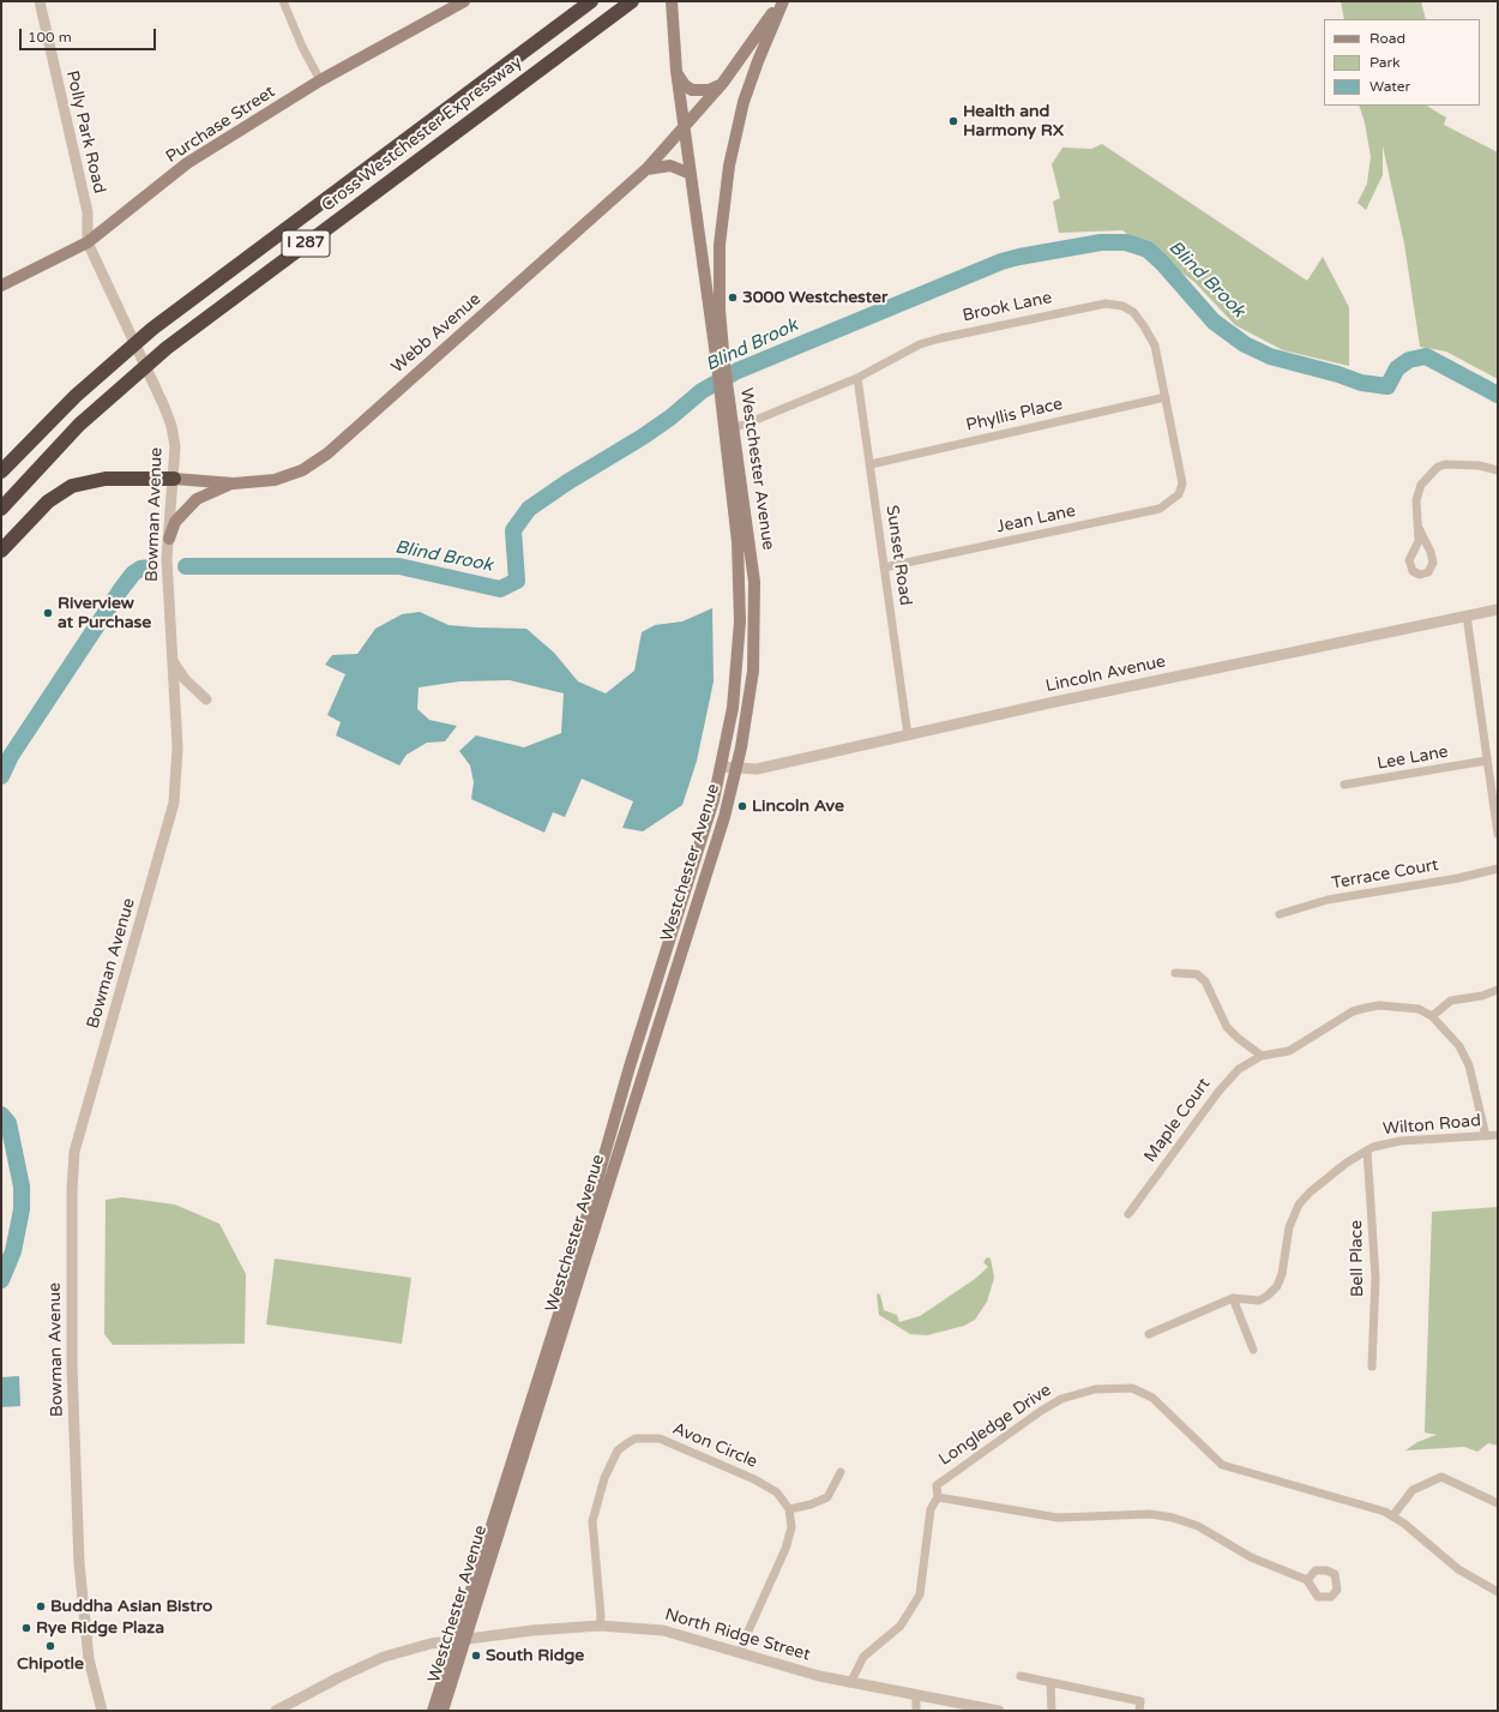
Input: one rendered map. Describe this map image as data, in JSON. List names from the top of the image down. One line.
{"streets":{"highway":["Cross Westchester Expressway","I 287"],"main road":["Purchase Street","Webb Avenue","Westchester Avenue"],"street":["Polly Park Road","Brook Lane","Phyllis Place","Bowman Avenue","Jean Lane","Sunset Road","Lincoln Avenue","Lee Lane","Terrace Court","Maple Court","Wilton Road","Bell Place","Longledge Drive","Avon Circle","North Ridge Street"]},"crossings":[["Purchase Street","Polly Park Road"],["Purchase Street","Bowman Avenue"],["Polly Park Road","Bowman Avenue"],["Brook Lane","Phyllis Place"],["Brook Lane","Westchester Avenue"],["Brook Lane","Jean Lane"],["Brook Lane","Sunset Road"],["Webb Avenue","Westchester Avenue"],["Webb Avenue","Bowman Avenue"],["Phyllis Place","Sunset Road"],["Westchester Avenue","Lincoln Avenue"],["Westchester Avenue","North Ridge Street"],["Jean Lane","Sunset Road"],["Sunset Road","Lincoln Avenue"],["Wilton Road","Bell Place"],["Longledge Drive","North Ridge Street"],["Avon Circle","North Ridge Street"]],"water":["Blind Brook"],"places":["Health and Harmony RX","3000 Westchester","Riverview at Purchase","Lincoln Ave","Buddha Asian Bistro","Rye Ridge Plaza","Chipotle","South Ridge"],"legend":["Road","Park","Water"],"scale_bar":"100 m"}
